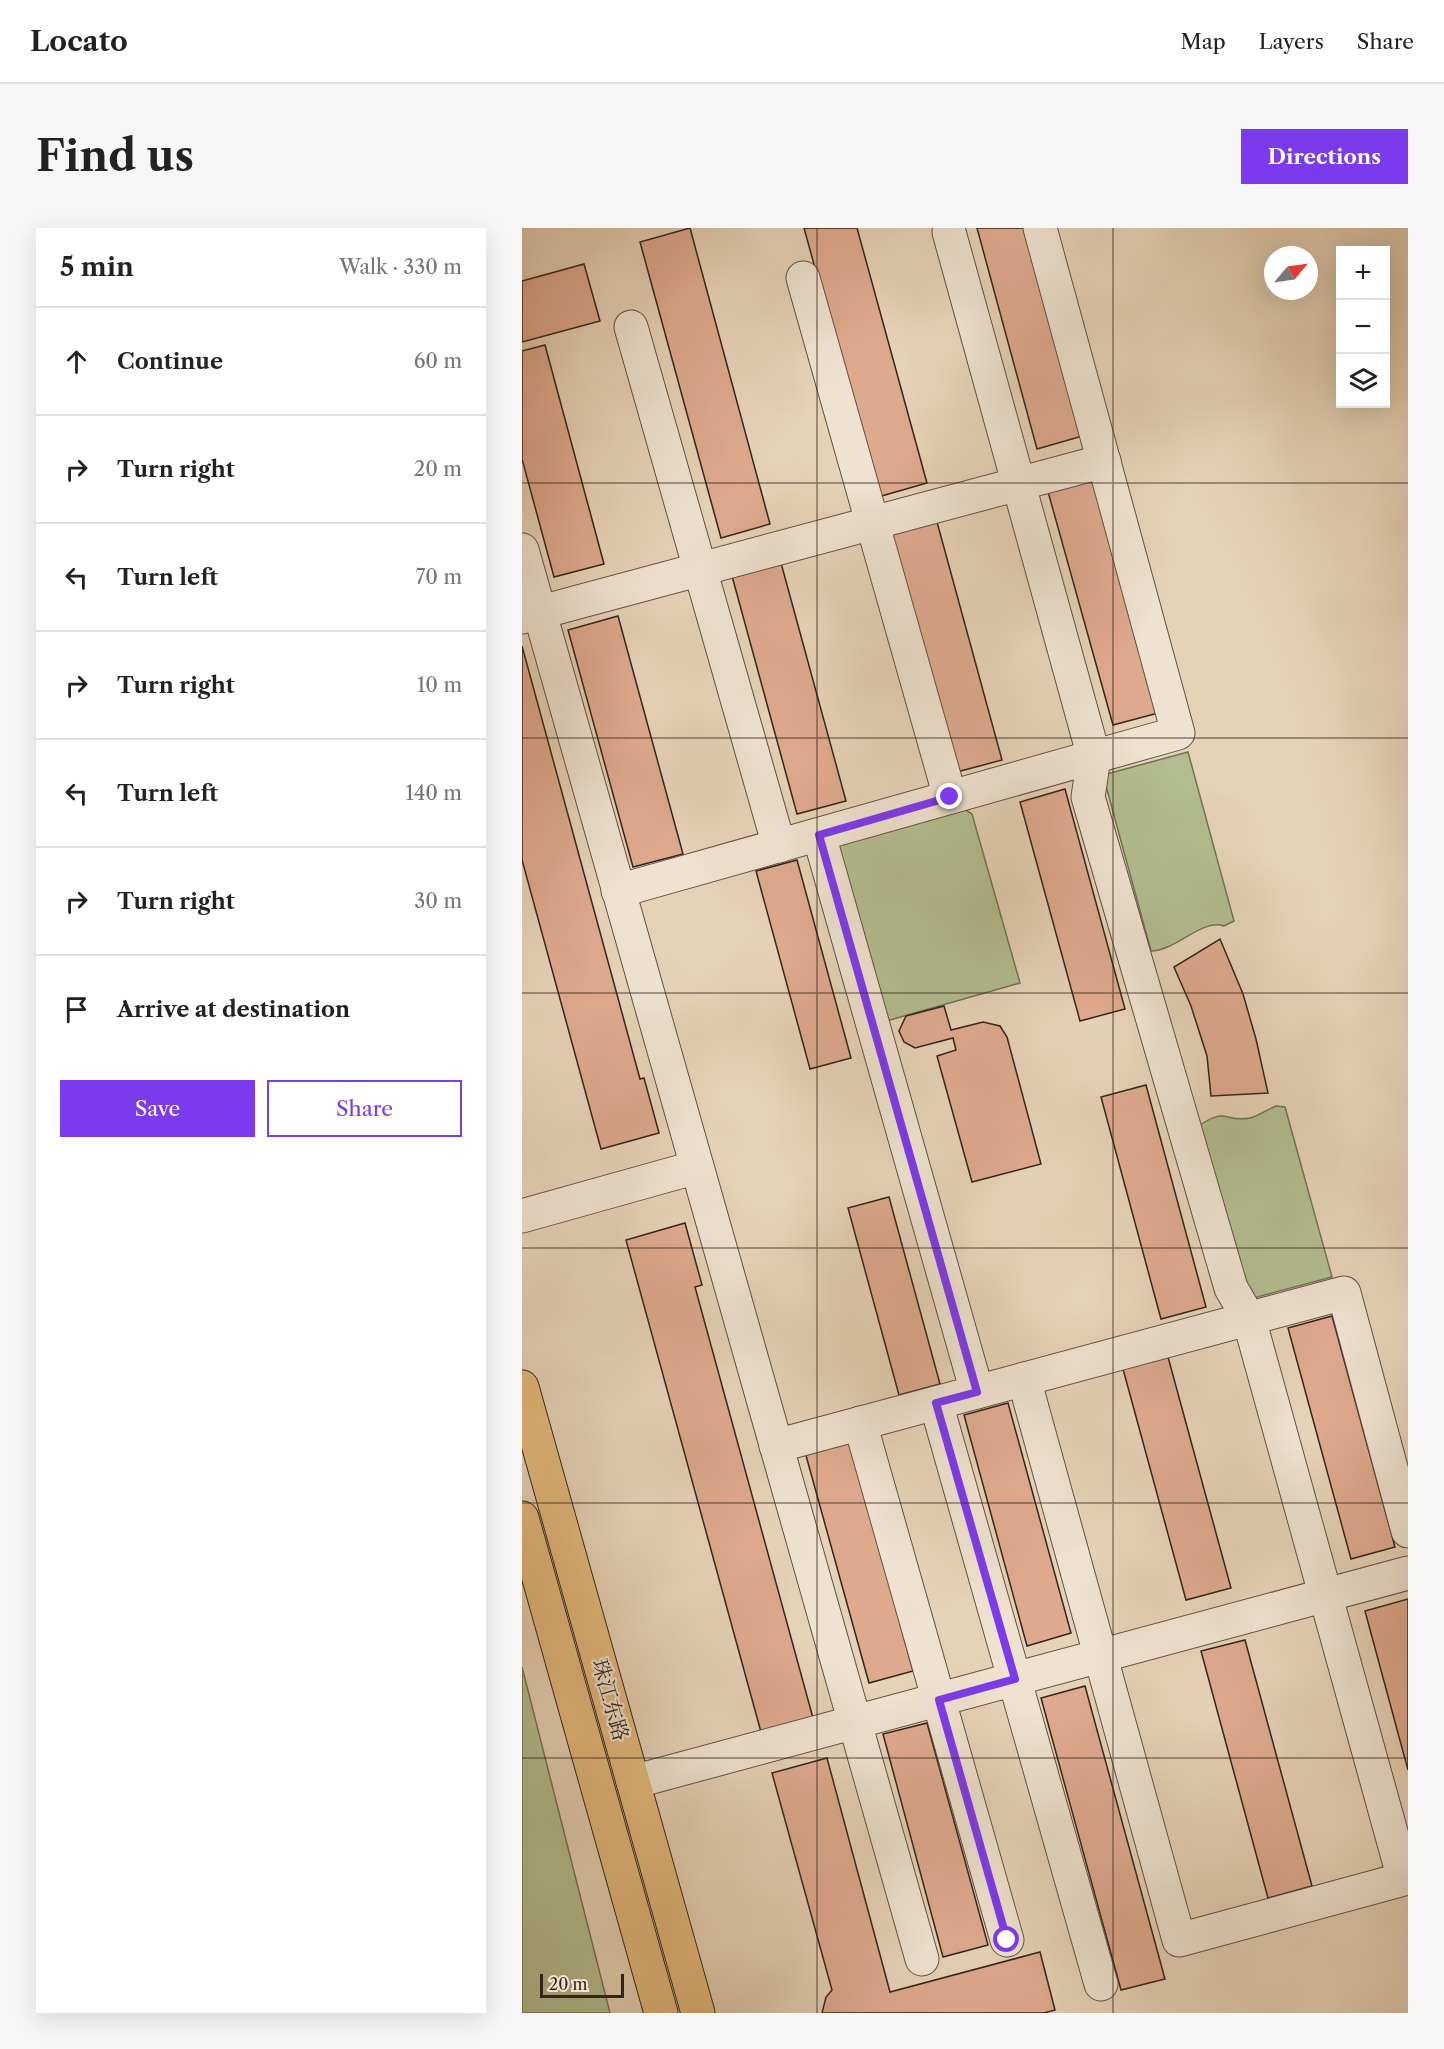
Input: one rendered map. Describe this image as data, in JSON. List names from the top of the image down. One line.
{"streets":{"main road":["珠江东路"]},"scale_bar":"20 m","north":"top right","page":{"header":"Locato","nav":["Map","Layers","Share"],"buttons":["Directions",["Save","Share"]],"title":"Find us","heading":["5 min","Walk · 330 m"],"map_buttons":["+","−"],"list":[["Continue","60 m"],["Turn right","20 m"],["Turn left","70 m"],["Turn right","10 m"],["Turn left","140 m"],["Turn right","30 m"],"Arrive at destination"],"scale":"20 m"}}
